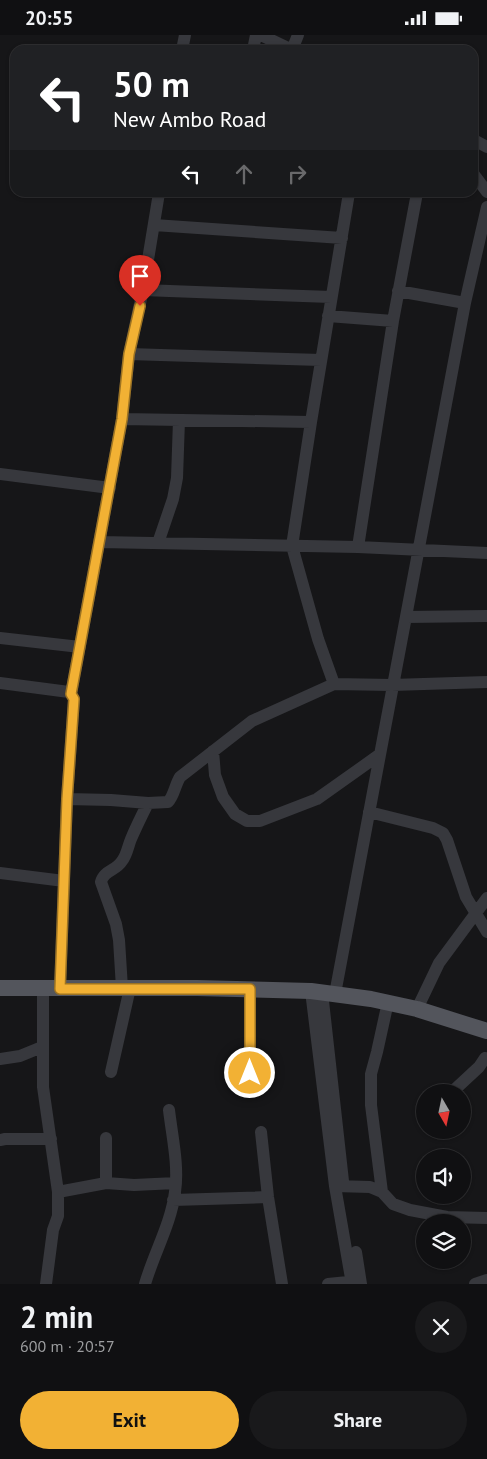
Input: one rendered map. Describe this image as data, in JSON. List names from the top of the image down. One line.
{"north":"bottom","page":{"status":"20:55","turn":["50 m","New Ambo Road"],"heading":["2 min","600 m · 20:57"],"buttons":["Exit","Share"]}}
